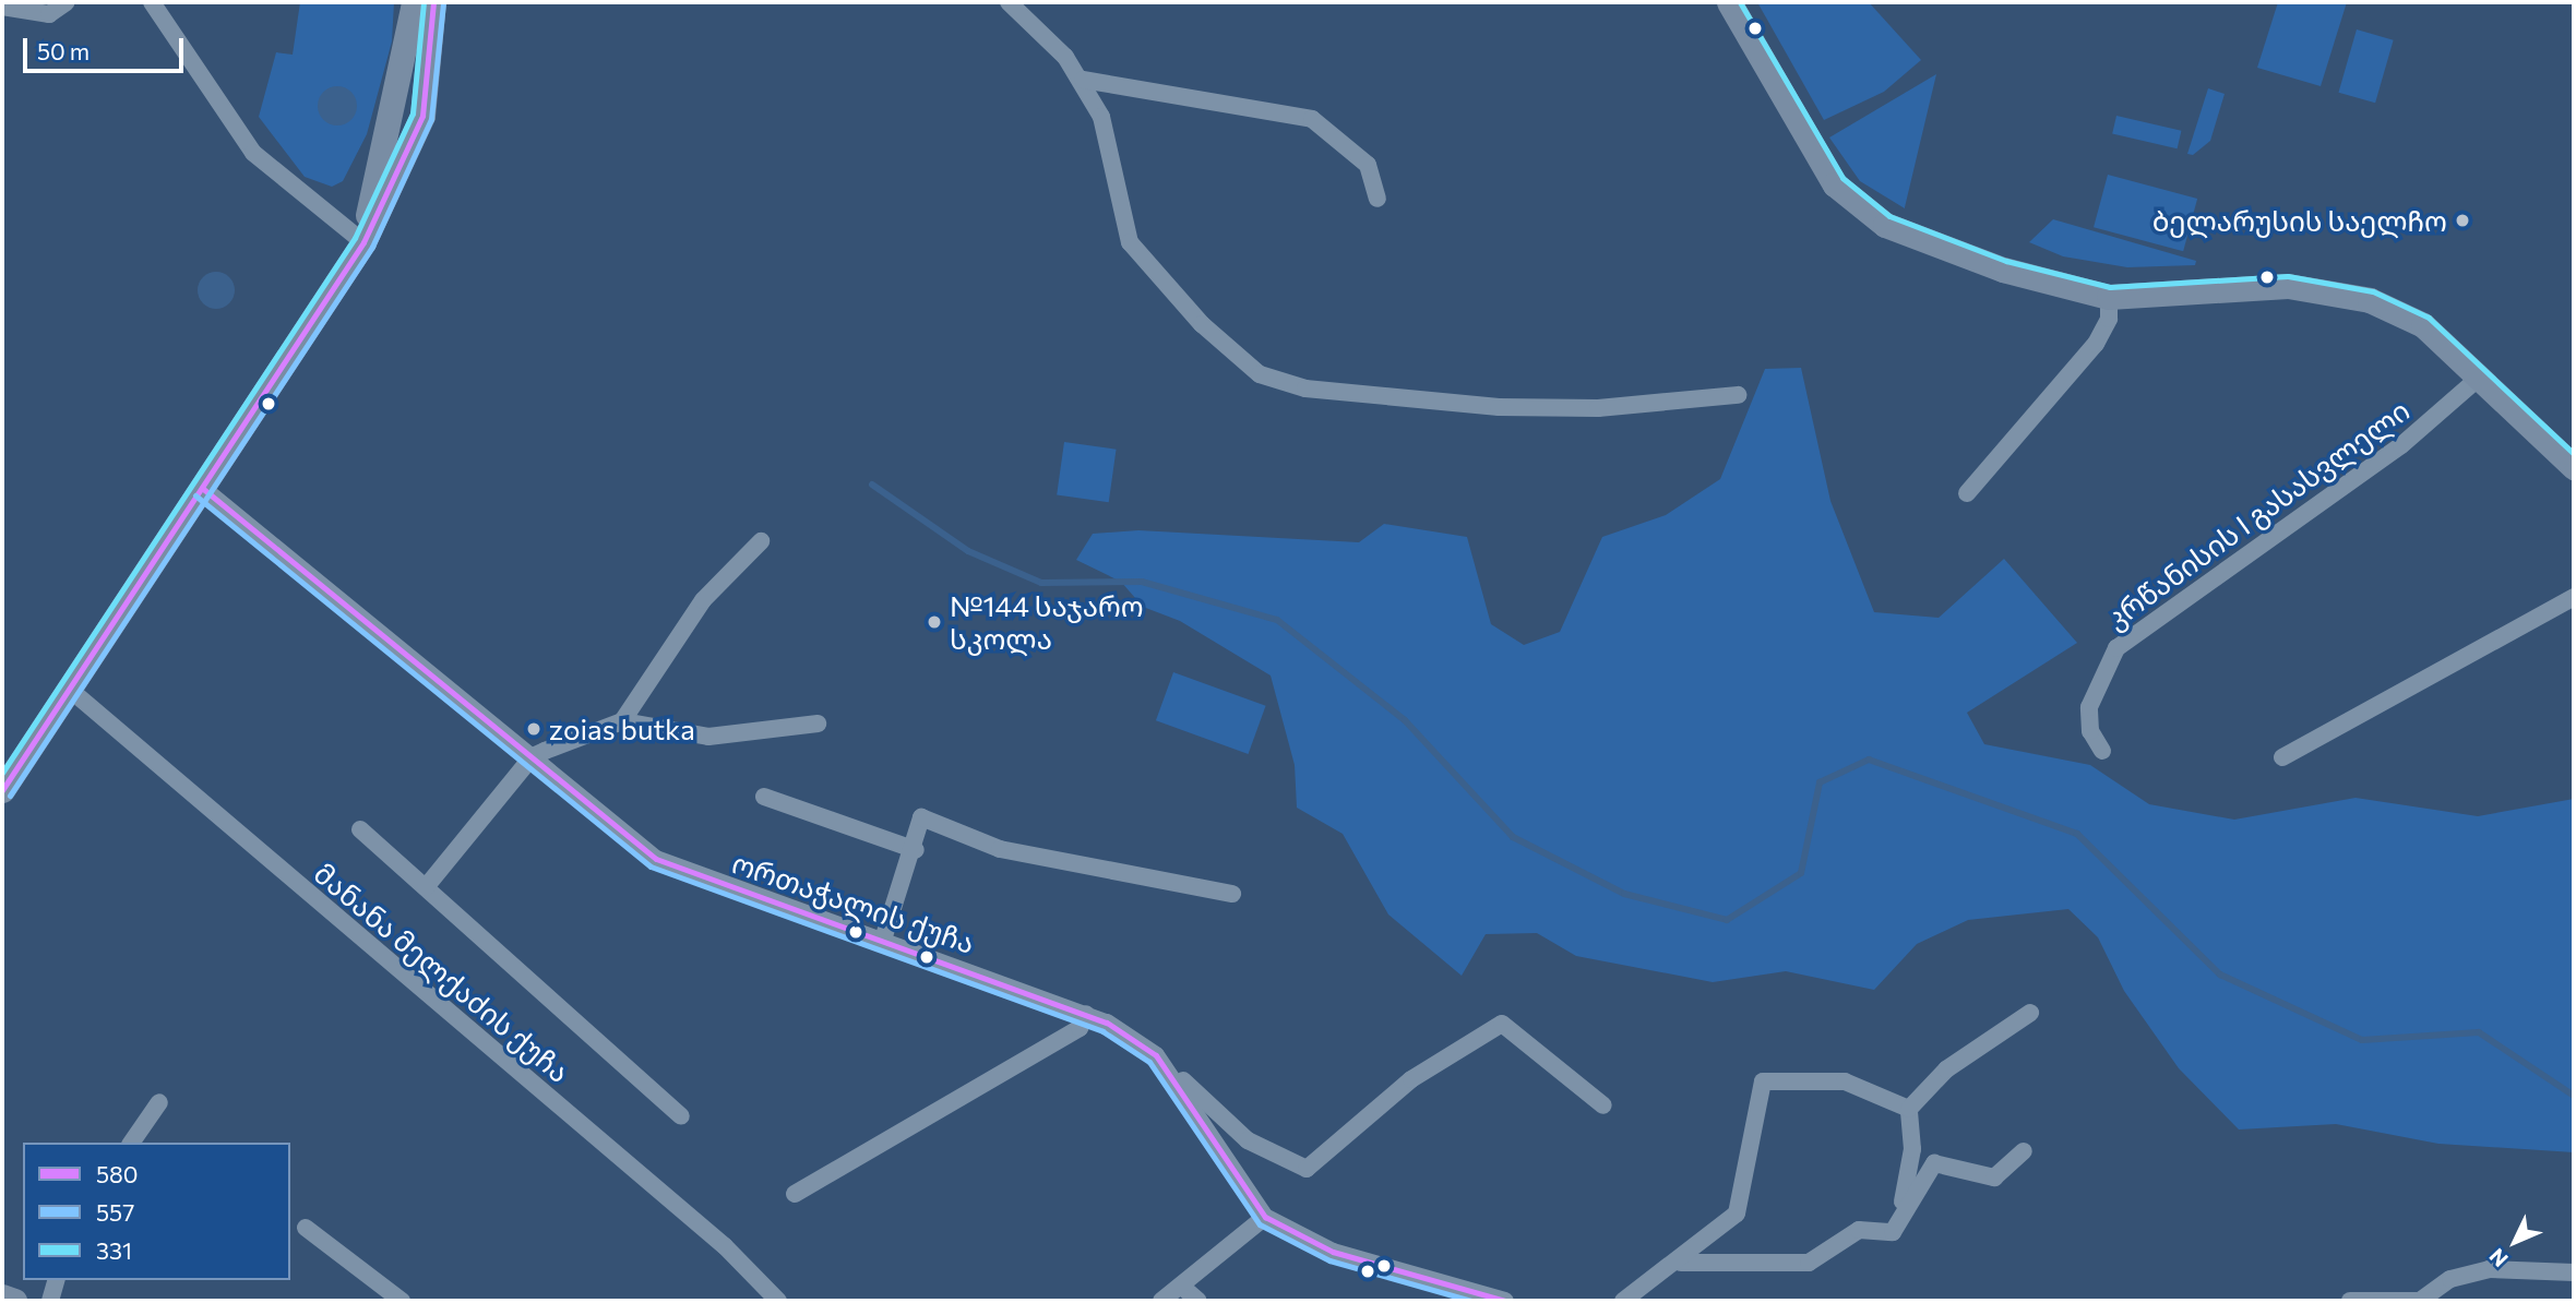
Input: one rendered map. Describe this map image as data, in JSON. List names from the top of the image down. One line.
{"streets":{"street":["კრწანისის I გასასვლელი","ორთაჭალის ქუჩა","მანანა მელქაძის ქუჩა"]},"places":["ბელარუსის საელჩო","№144 საჯარო სკოლა","zoias butka"],"lines":["transit line 580","transit line 331","transit line 557"],"legend":["580","557","331"],"scale_bar":"50 m","north":"bottom left"}
